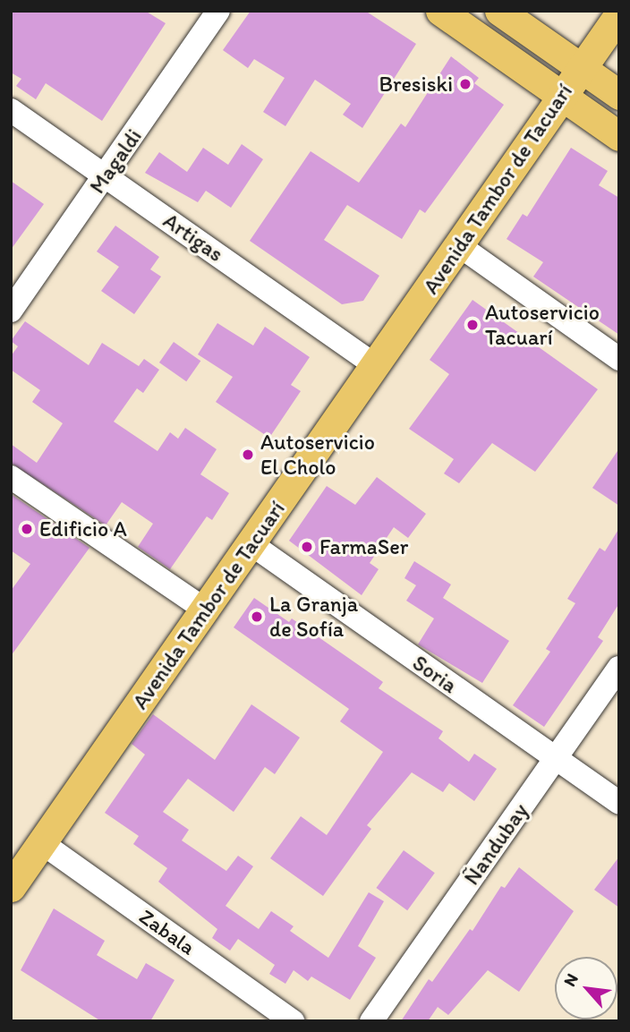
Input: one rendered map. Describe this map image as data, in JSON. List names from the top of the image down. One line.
{"streets":{"main road":["Avenida Tambor de Tacuarí"],"street":["Magaldi","Artigas","Soria","Ñandubay","Zabala"]},"crossings":[["Magaldi","Artigas"],["Avenida Tambor de Tacuarí","Artigas"],["Avenida Tambor de Tacuarí","Soria"],["Avenida Tambor de Tacuarí","Zabala"],["Soria","Ñandubay"]],"places":["Bresiski","Autoservicio Tacuarí","Autoservicio El Cholo","Edificio A","FarmaSer","La Granja de Sofía"],"north":"top left"}
